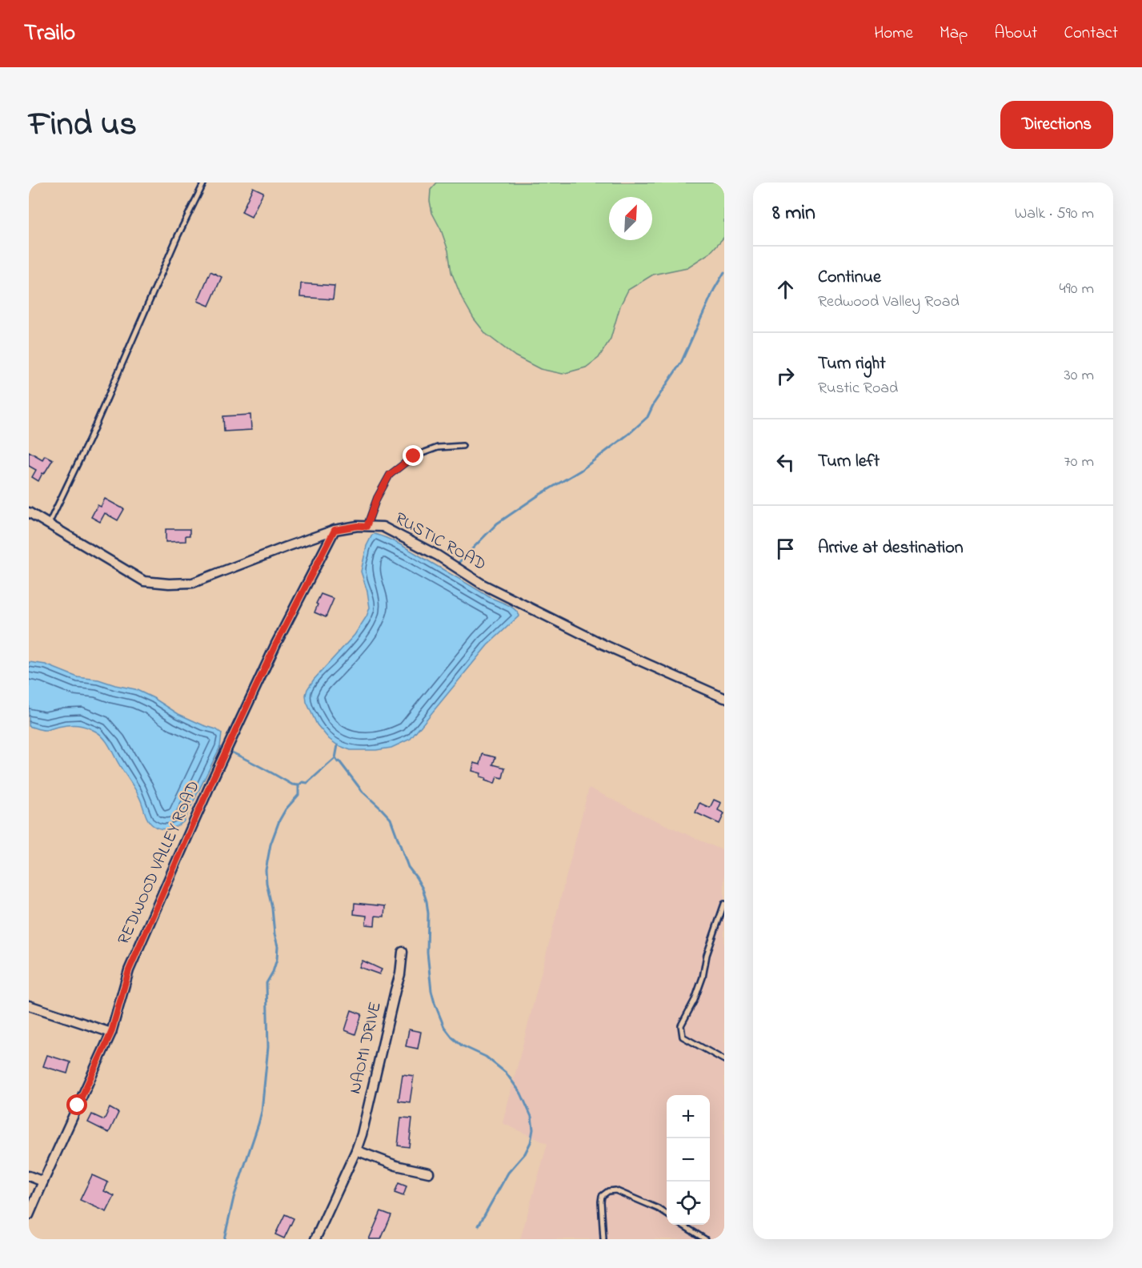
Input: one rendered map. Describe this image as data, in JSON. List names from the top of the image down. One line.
{"streets":{"street":["RUSTIC ROAD","REDWOOD VALLEY ROAD","NAOMI DRIVE"]},"crossings":[["RUSTIC ROAD","REDWOOD VALLEY ROAD"]],"north":"top right","page":{"header":"Trailo","nav":["Home","Map","About","Contact"],"title":"Find us","buttons":"Directions","heading":["8 min","Walk · 590 m"],"list":[["Continue","Redwood Valley Road","490 m"],["Turn right","Rustic Road","30 m"],["Turn left","70 m"],"Arrive at destination"],"map_buttons":["+","−"]}}
